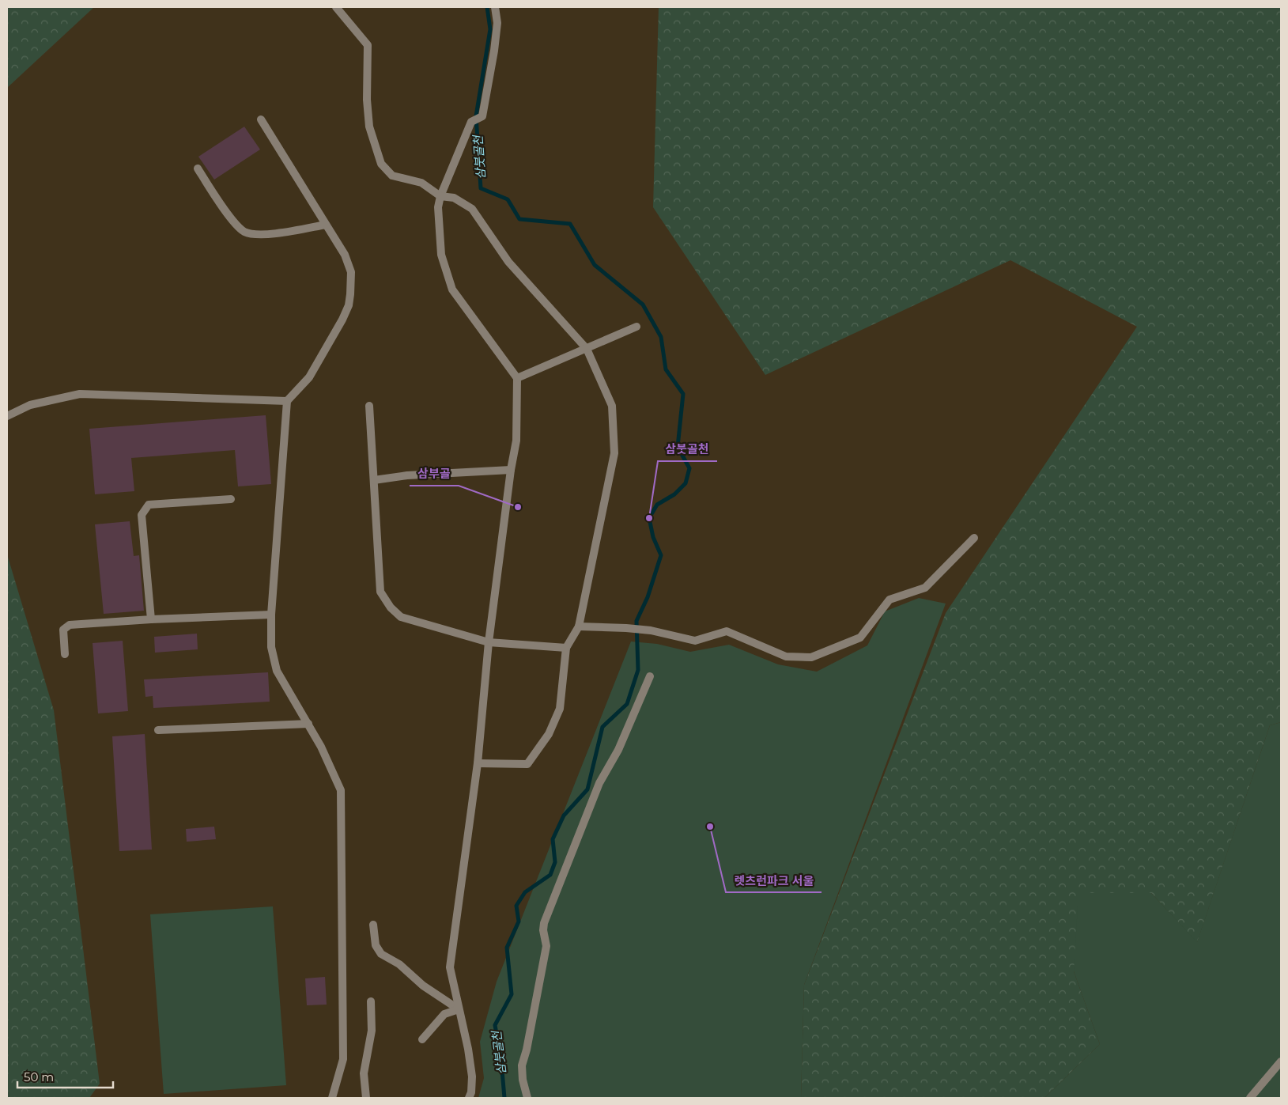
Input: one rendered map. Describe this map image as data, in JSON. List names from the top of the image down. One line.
{"water":["삼붓골천"],"places":["삼부골","삼붓골천","렛츠런파크 서울"],"scale_bar":"50 m"}
